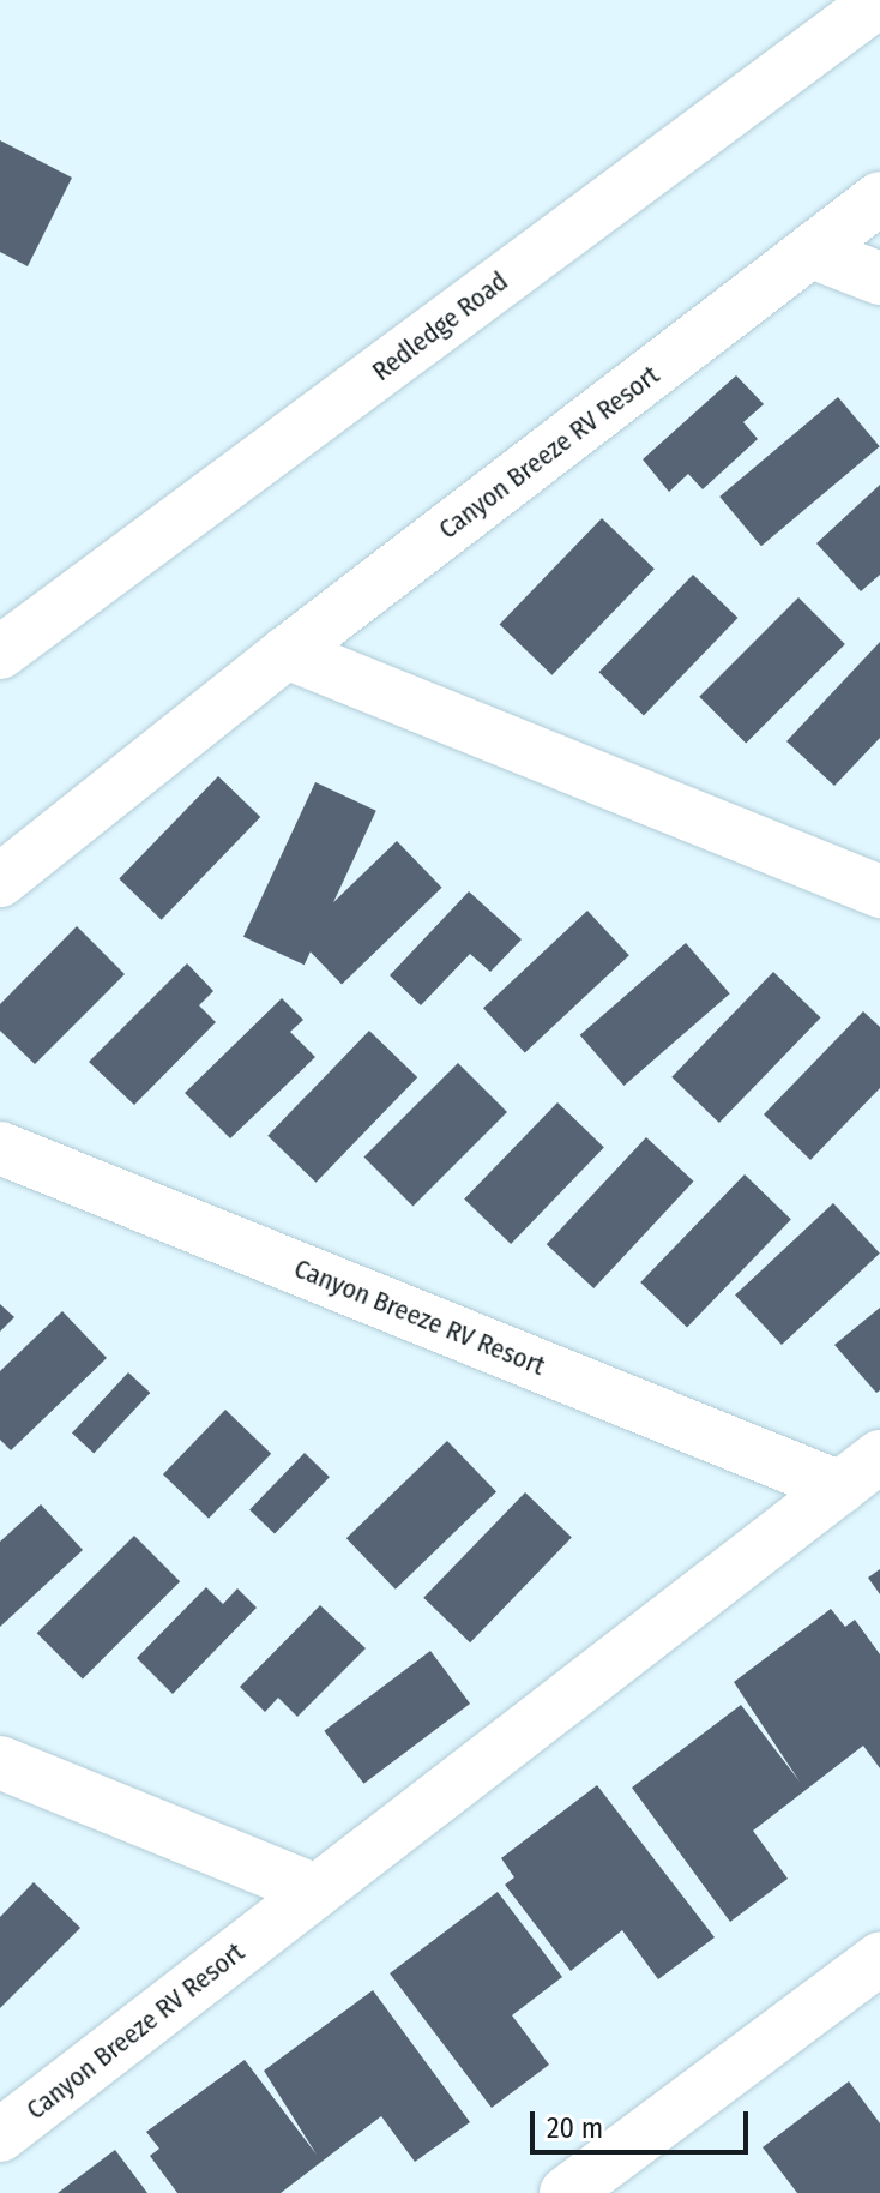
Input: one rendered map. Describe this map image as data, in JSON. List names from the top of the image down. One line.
{"streets":{"street":["Redledge Road","Canyon Breeze RV Resort"]},"scale_bar":"20 m"}
